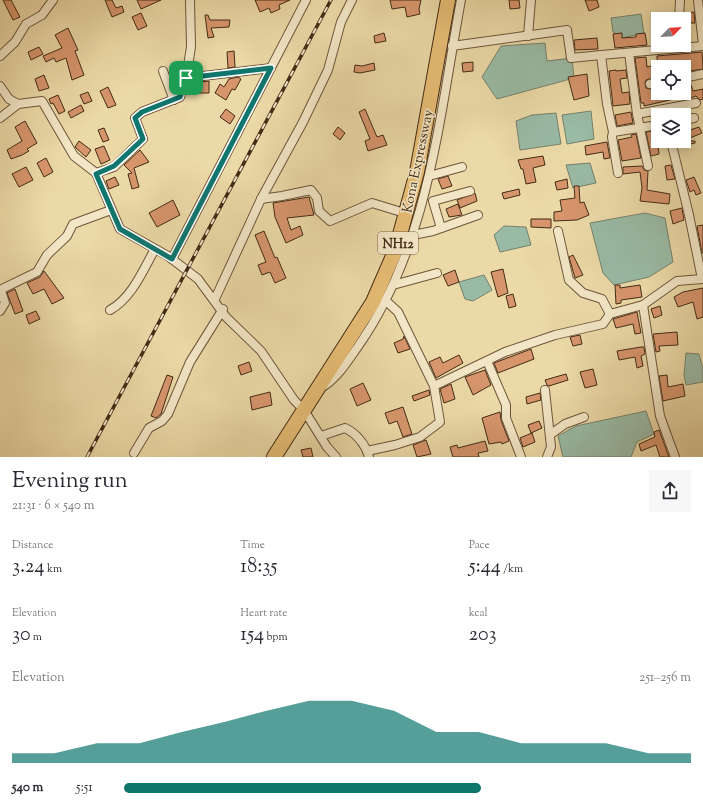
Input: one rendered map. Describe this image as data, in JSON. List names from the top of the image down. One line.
{"streets":{"highway":["Kona Expressway","NH12"]},"north":"top right","page":{"heading":["Evening run","21:31 · 6 × 540 m"],"stats":[["Distance","3.24 km"],["Time","18:35"],["Pace","5:44 /km"],["Elevation","30 m"],["Heart rate","154 bpm"],["kcal","203"]],"chart":["Elevation","251–256 m"],"list":[{"name":"540 m","note":"5:51"}]}}
